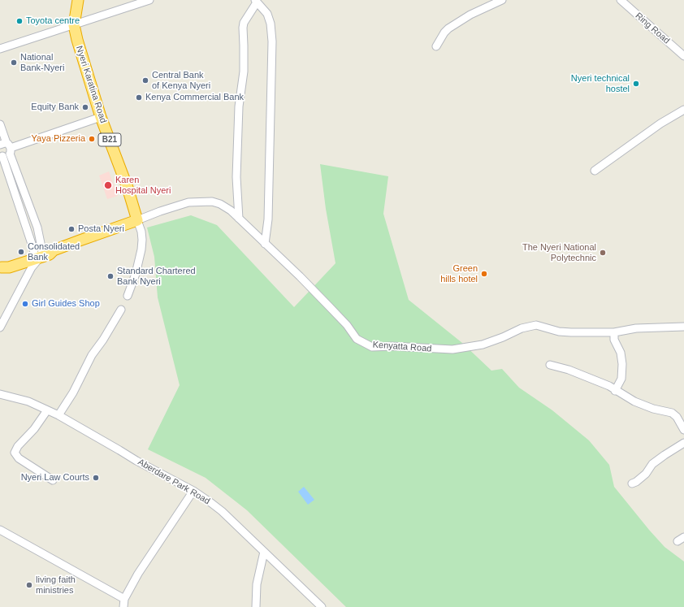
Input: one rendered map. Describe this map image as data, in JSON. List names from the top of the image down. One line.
{"streets":{"highway":["Nyeri Karatina Road","B21"],"street":["Ring Road","Kenyatta Road","Aberdare Park Road"]},"crossings":[["Nyeri Karatina Road","Kenyatta Road"]],"places":["Toyota centre","National Bank-Nyeri","Central Bank of Kenya Nyeri","Nyeri technical hostel","Kenya Commercial Bank","Equity Bank","Yaya Pizzeria","Karen Hospital Nyeri","Posta Nyeri","Consolidated Bank","The Nyeri National Polytechnic","Green hills hotel","Standard Chartered Bank Nyeri","Girl Guides Shop","Nyeri Law Courts","living faith ministries"]}
